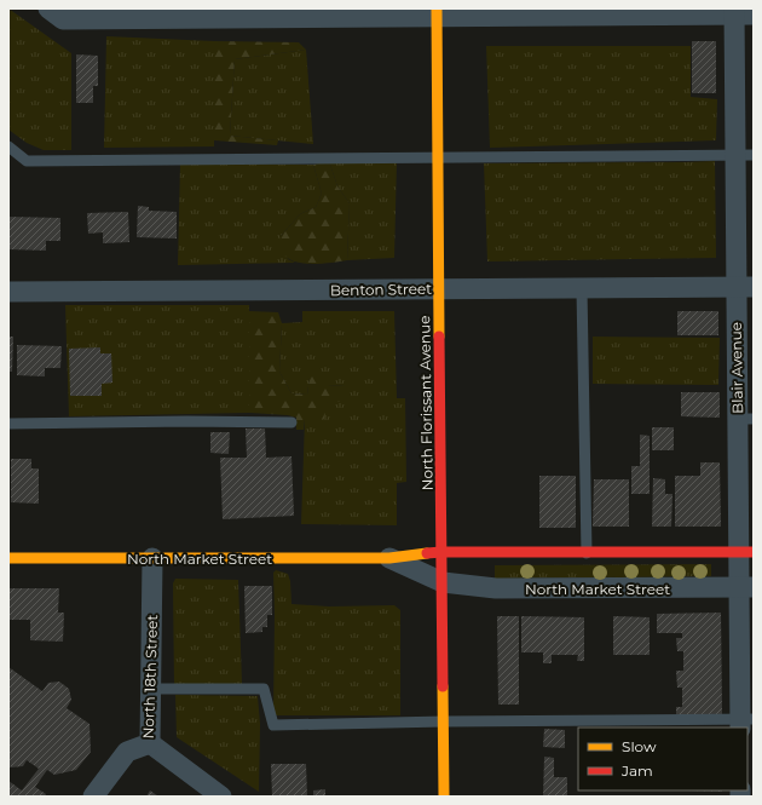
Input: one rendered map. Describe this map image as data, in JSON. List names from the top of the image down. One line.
{"streets":{"main road":["North Florissant Avenue","North Market Street"],"street":["Benton Street","Blair Avenue","North 18th Street"]},"crossings":[["Benton Street","Blair Avenue"],["Benton Street","North Florissant Avenue"],["Blair Avenue","North Market Street"],["North Florissant Avenue","North Market Street"],["North Market Street","North 18th Street"]],"legend":["Slow","Jam"]}
